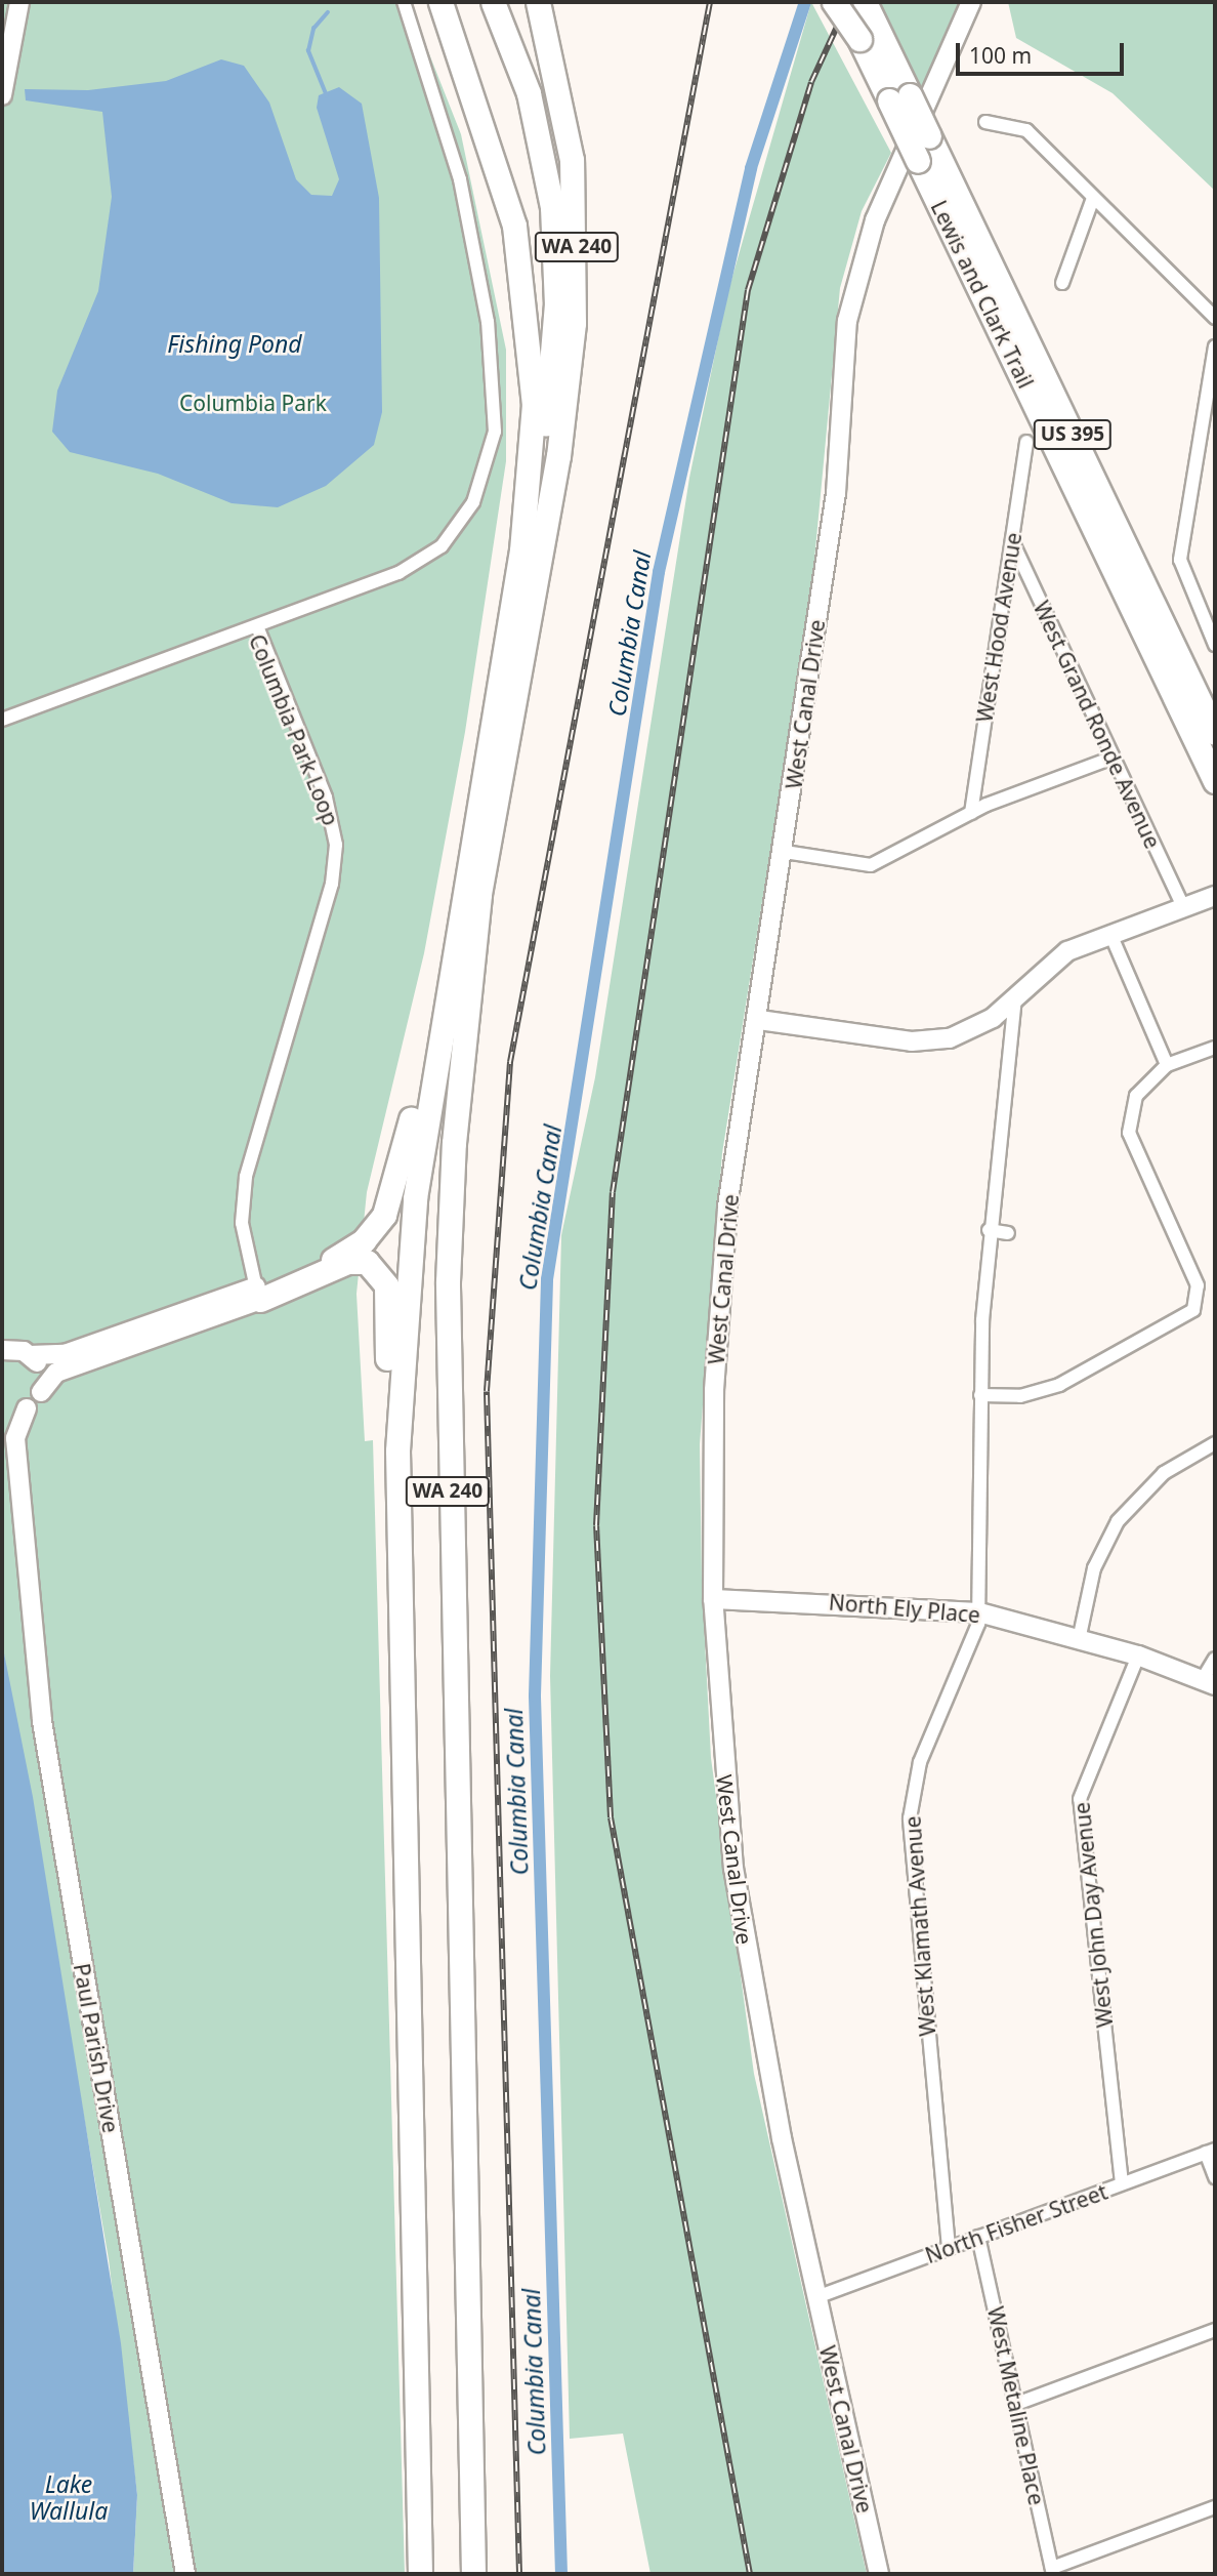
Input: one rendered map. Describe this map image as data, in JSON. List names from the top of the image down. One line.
{"streets":{"highway":["WA 240","Lewis and Clark Trail","US 395"],"street":["West Hood Avenue","West Canal Drive","West Grand Ronde Avenue","Columbia Park Loop","North Ely Place","West John Day Avenue","West Klamath Avenue","Paul Parish Drive","North Fisher Street","West Metaline Place"]},"crossings":[["West Hood Avenue","West Grand Ronde Avenue"],["West Canal Drive","North Ely Place"],["West Canal Drive","North Fisher Street"],["North Ely Place","West John Day Avenue"],["North Ely Place","West Klamath Avenue"],["West John Day Avenue","North Fisher Street"],["West Klamath Avenue","North Fisher Street"],["North Fisher Street","West Metaline Place"]],"water":["Fishing Pond","Columbia Canal","Lake Wallula"],"parks":["Columbia Park"],"scale_bar":"100 m"}
